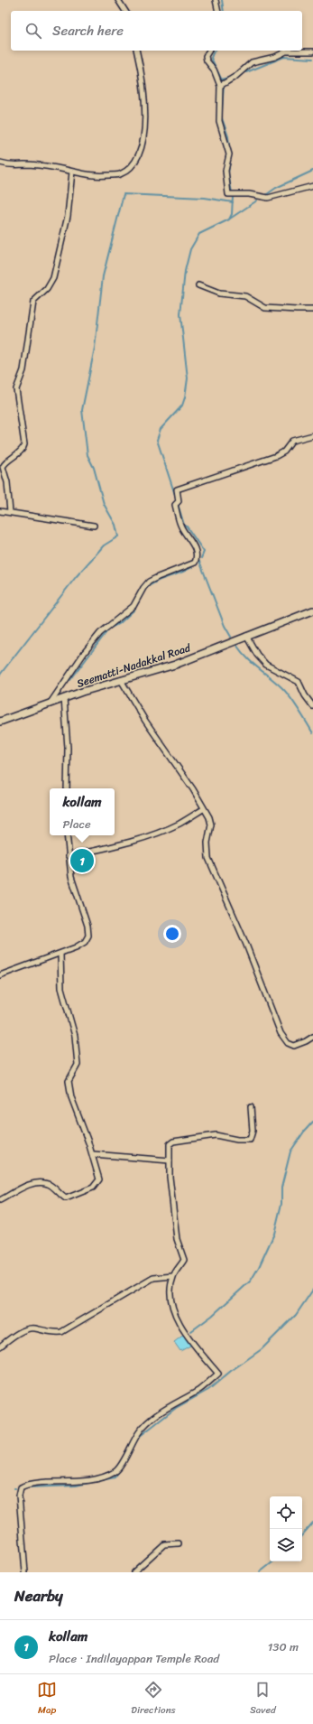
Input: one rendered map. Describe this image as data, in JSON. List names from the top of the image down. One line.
{"streets":{"street":["Seematti-Nadakkal Road"]},"page":{"search":"Search here","popup":["kollam","Place"],"pins":"1","heading":"Nearby","list":[{"mark":"1","name":"kollam","note":"Place · Indilayappan Temple Road","value":"130 m"}],"nav":["Map","Directions","Saved"]}}
